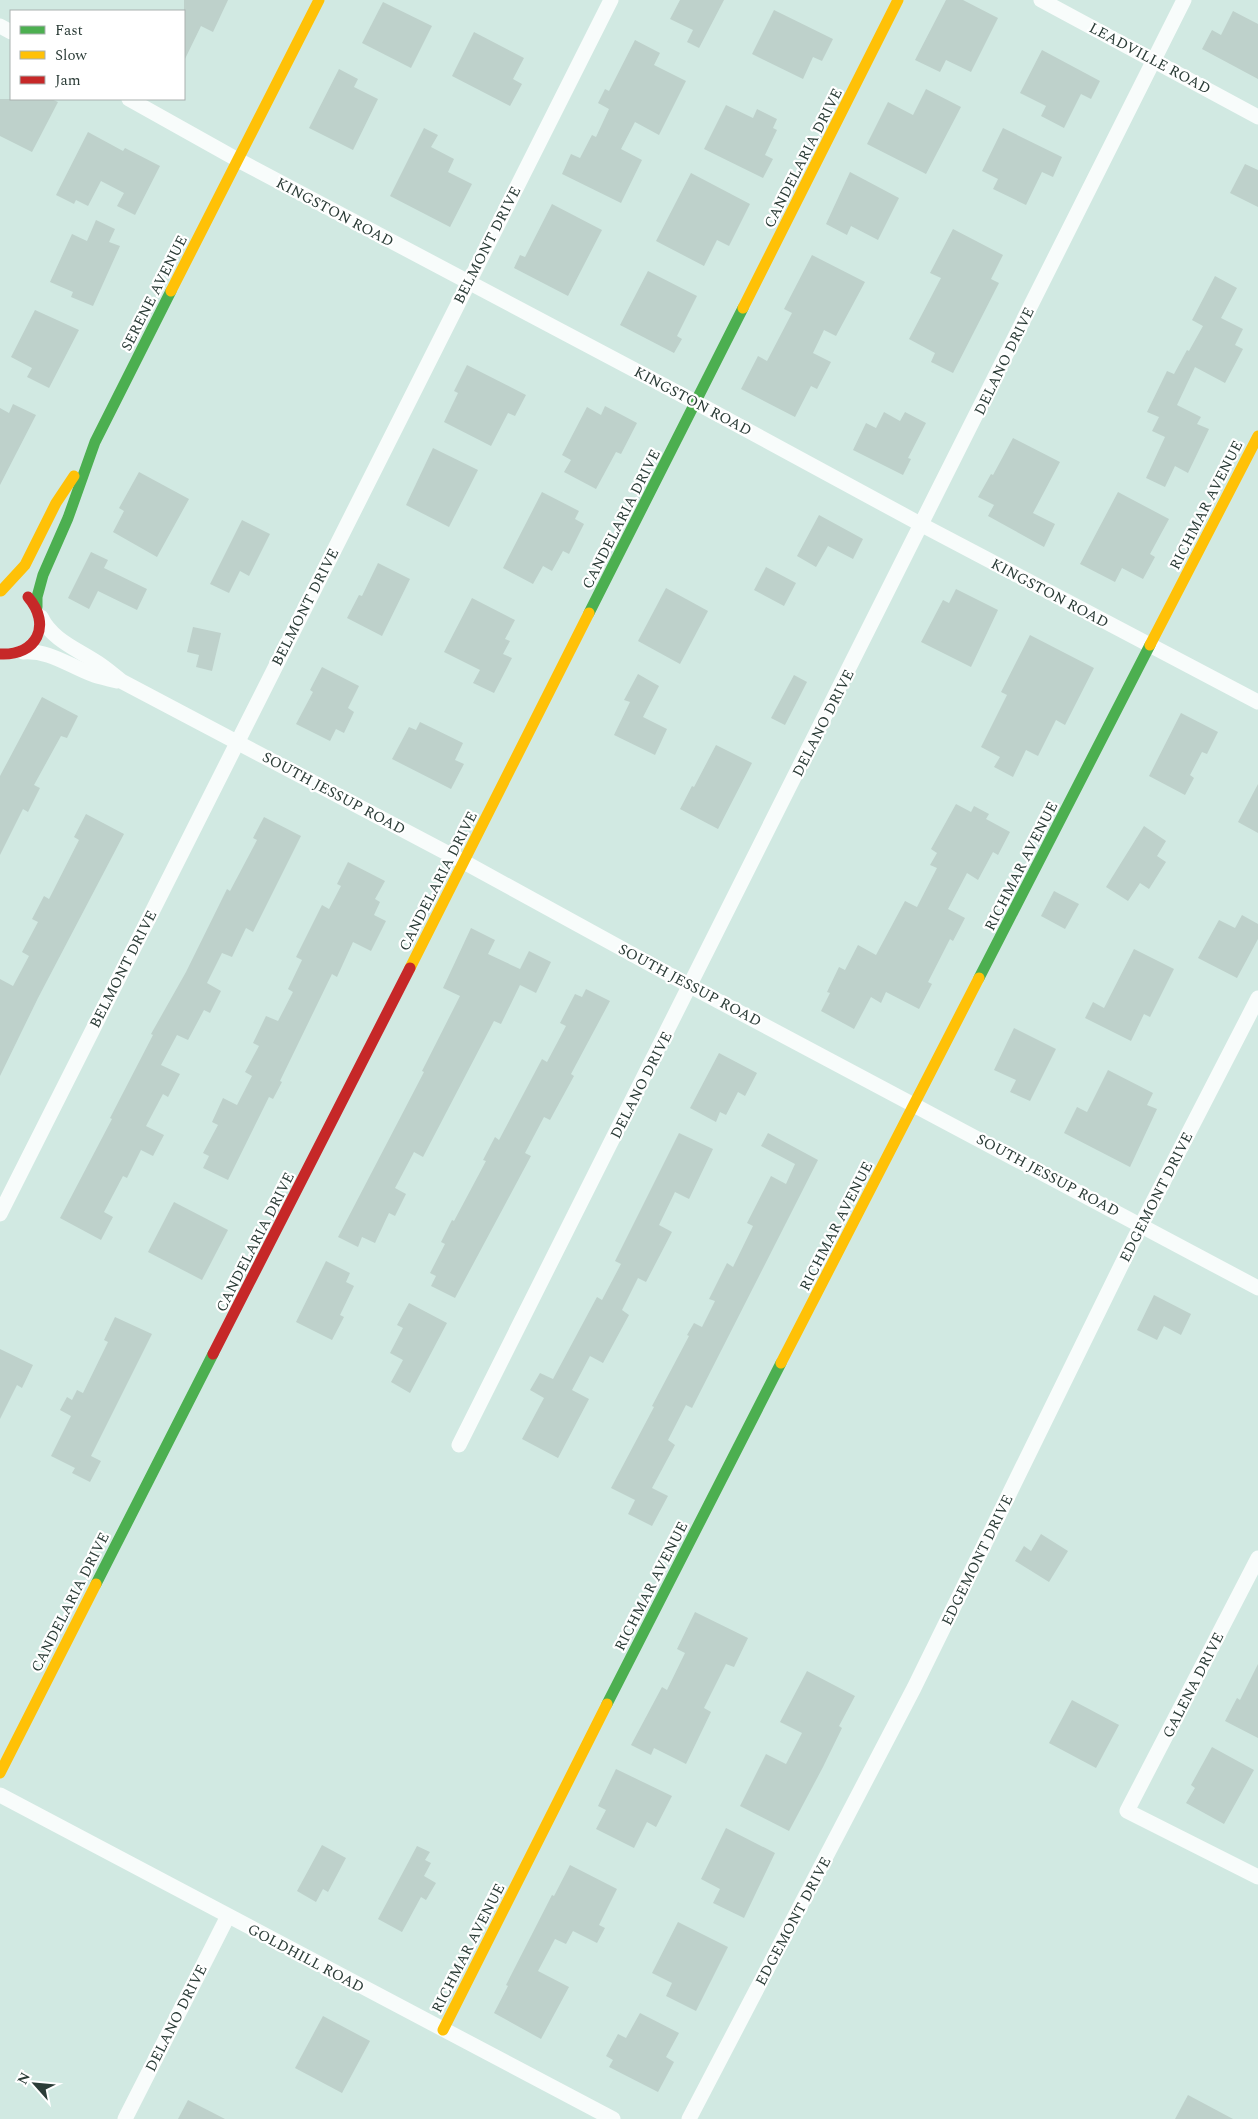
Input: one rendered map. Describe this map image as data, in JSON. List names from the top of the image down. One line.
{"streets":{"street":["LEADVILLE ROAD","CANDELARIA DRIVE","KINGSTON ROAD","BELMONT DRIVE","SERENE AVENUE","DELANO DRIVE","RICHMAR AVENUE","SOUTH JESSUP ROAD","EDGEMONT DRIVE","GALENA DRIVE","GOLDHILL ROAD"]},"crossings":[["LEADVILLE ROAD","DELANO DRIVE"],["CANDELARIA DRIVE","KINGSTON ROAD"],["CANDELARIA DRIVE","SOUTH JESSUP ROAD"],["KINGSTON ROAD","BELMONT DRIVE"],["KINGSTON ROAD","SERENE AVENUE"],["KINGSTON ROAD","DELANO DRIVE"],["KINGSTON ROAD","RICHMAR AVENUE"],["BELMONT DRIVE","SOUTH JESSUP ROAD"],["SERENE AVENUE","SOUTH JESSUP ROAD"],["DELANO DRIVE","SOUTH JESSUP ROAD"],["DELANO DRIVE","GOLDHILL ROAD"],["RICHMAR AVENUE","SOUTH JESSUP ROAD"],["RICHMAR AVENUE","GOLDHILL ROAD"],["SOUTH JESSUP ROAD","EDGEMONT DRIVE"]],"legend":["Fast","Slow","Jam"],"north":"top left"}
